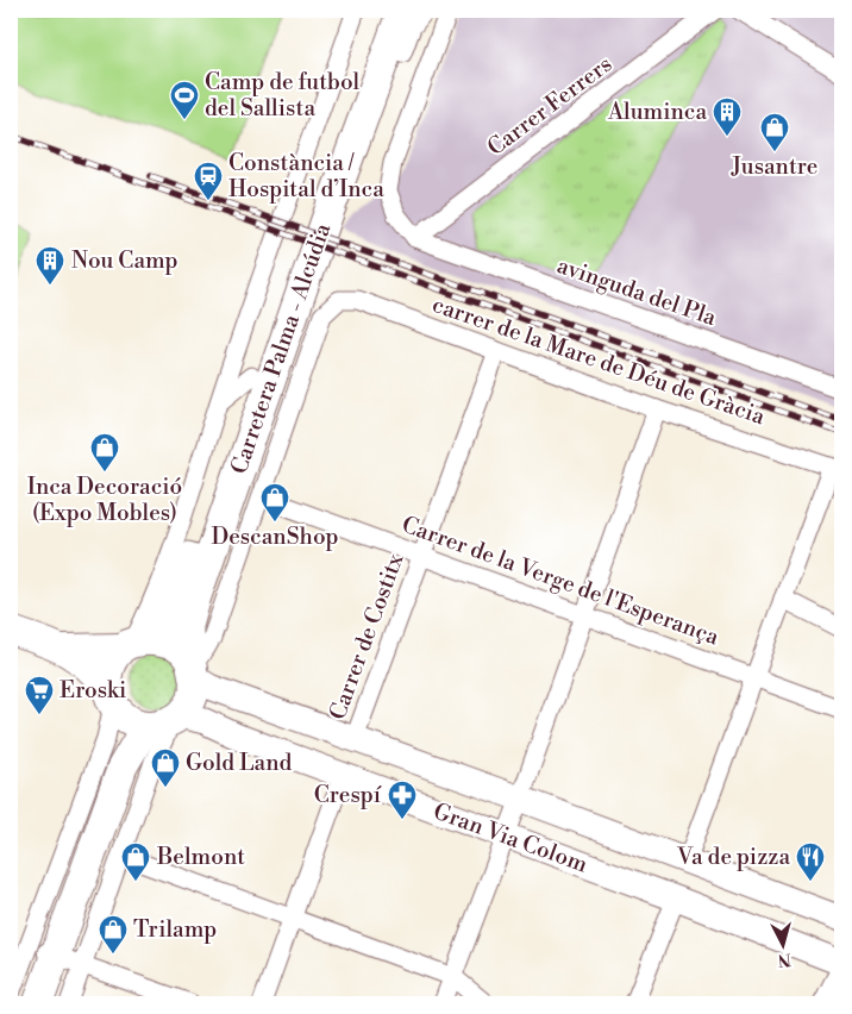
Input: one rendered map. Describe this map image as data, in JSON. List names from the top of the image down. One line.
{"streets":{"highway":["Carretera Palma - Alcúdia"],"main road":["Gran Via Colom"],"street":["Carrer Ferrers","avinguda del Pla","carrer de la Mare de Déu de Gràcia","Carrer de la Verge de l'Esperança","Carrer de Costitx"]},"crossings":[["Carrer Ferrers","avinguda del Pla"],["Carretera Palma - Alcúdia","Gran Via Colom"],["carrer de la Mare de Déu de Gràcia","Carrer de la Verge de l'Esperança"],["carrer de la Mare de Déu de Gràcia","Carrer de Costitx"],["Carrer de la Verge de l'Esperança","Carrer de Costitx"],["Carrer de Costitx","Gran Via Colom"]],"places":{"sports":["Camp de futbol del Sallista"],"building":["Aluminca","Nou Camp"],"shop":["Jusantre","Inca Decoració (Expo Mobles)","DescanShop","Gold Land","Belmont","Trilamp"],"station":["Constància / Hospital d’Inca"],"supermarket":["Eroski"],"pharmacy":["Crespí"],"restaurant":["Va de pizza"]},"north":"bottom"}
